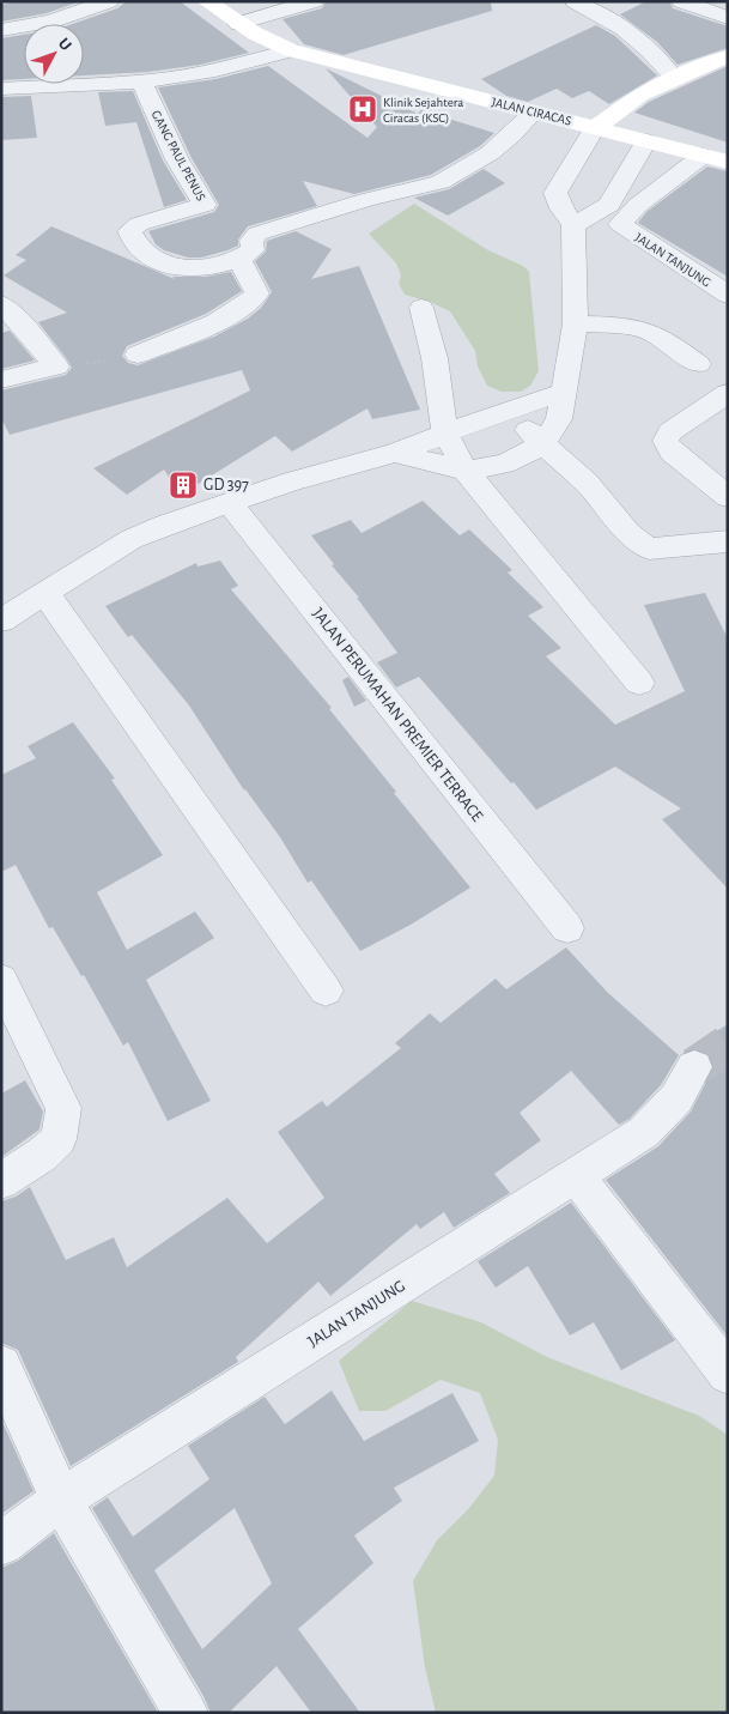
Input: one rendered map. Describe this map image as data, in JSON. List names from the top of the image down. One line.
{"streets":{"street":["JALAN CIRACAS","GANG PAUL PENUS","JALAN TANJUNG","JALAN PERUMAHAN PREMIER TERRACE"]},"crossings":[["JALAN CIRACAS","JALAN TANJUNG"]],"places":{"hospital":["Klinik Sejahtera Ciracas (KSC)"],"building":["GD 397"]},"north":"top right"}
